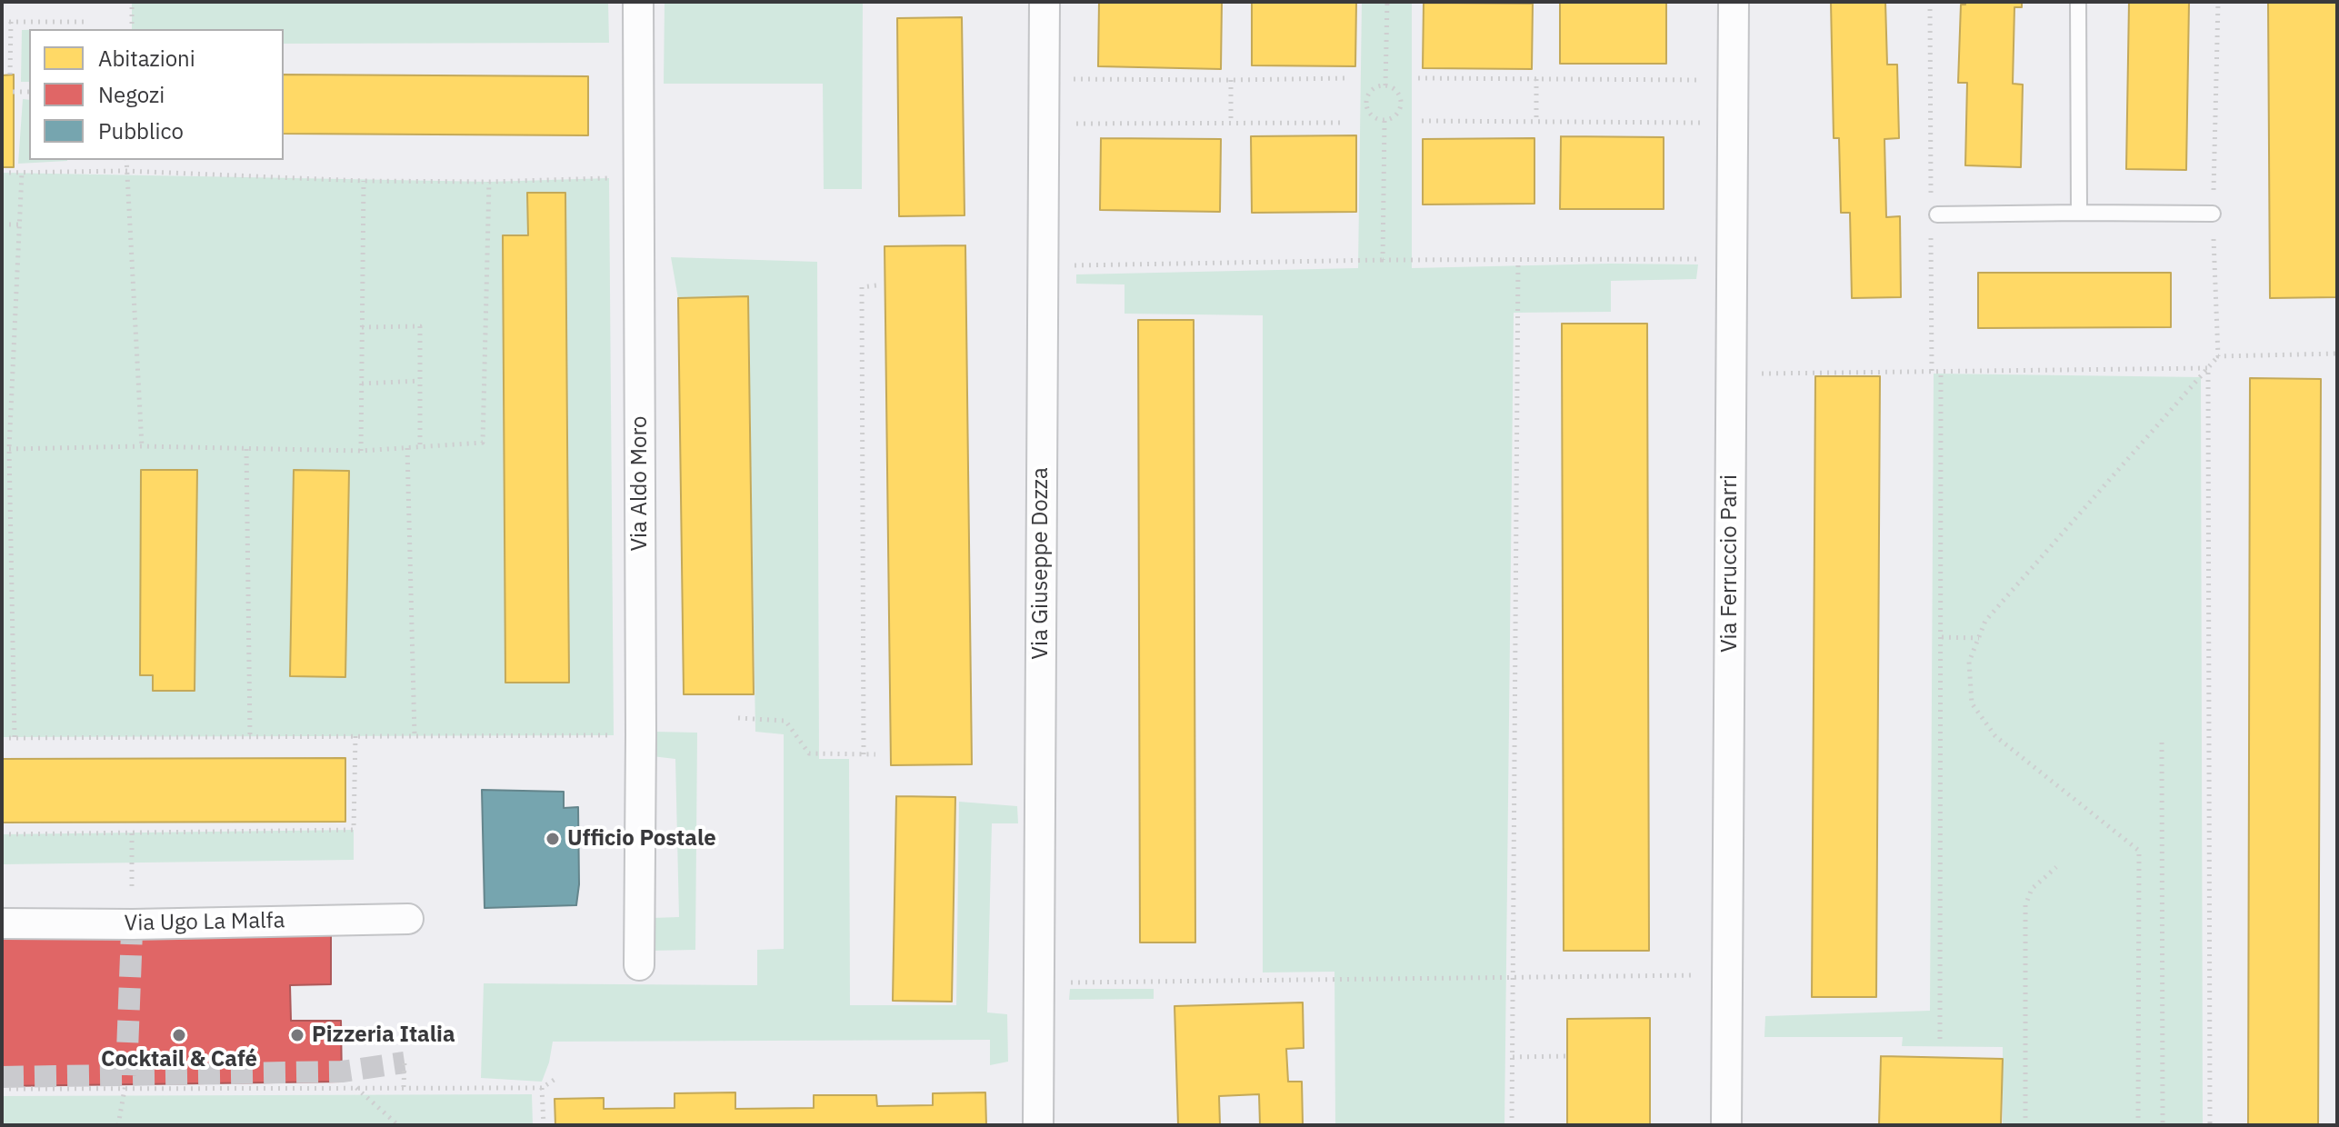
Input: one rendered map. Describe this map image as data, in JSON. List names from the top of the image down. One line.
{"streets":{"street":["Via Aldo Moro","Via Giuseppe Dozza","Via Ferruccio Parri","Via Ugo La Malfa"]},"places":["Ufficio Postale","Cocktail & Café","Pizzeria Italia"],"legend":["Abitazioni","Negozi","Pubblico"]}
